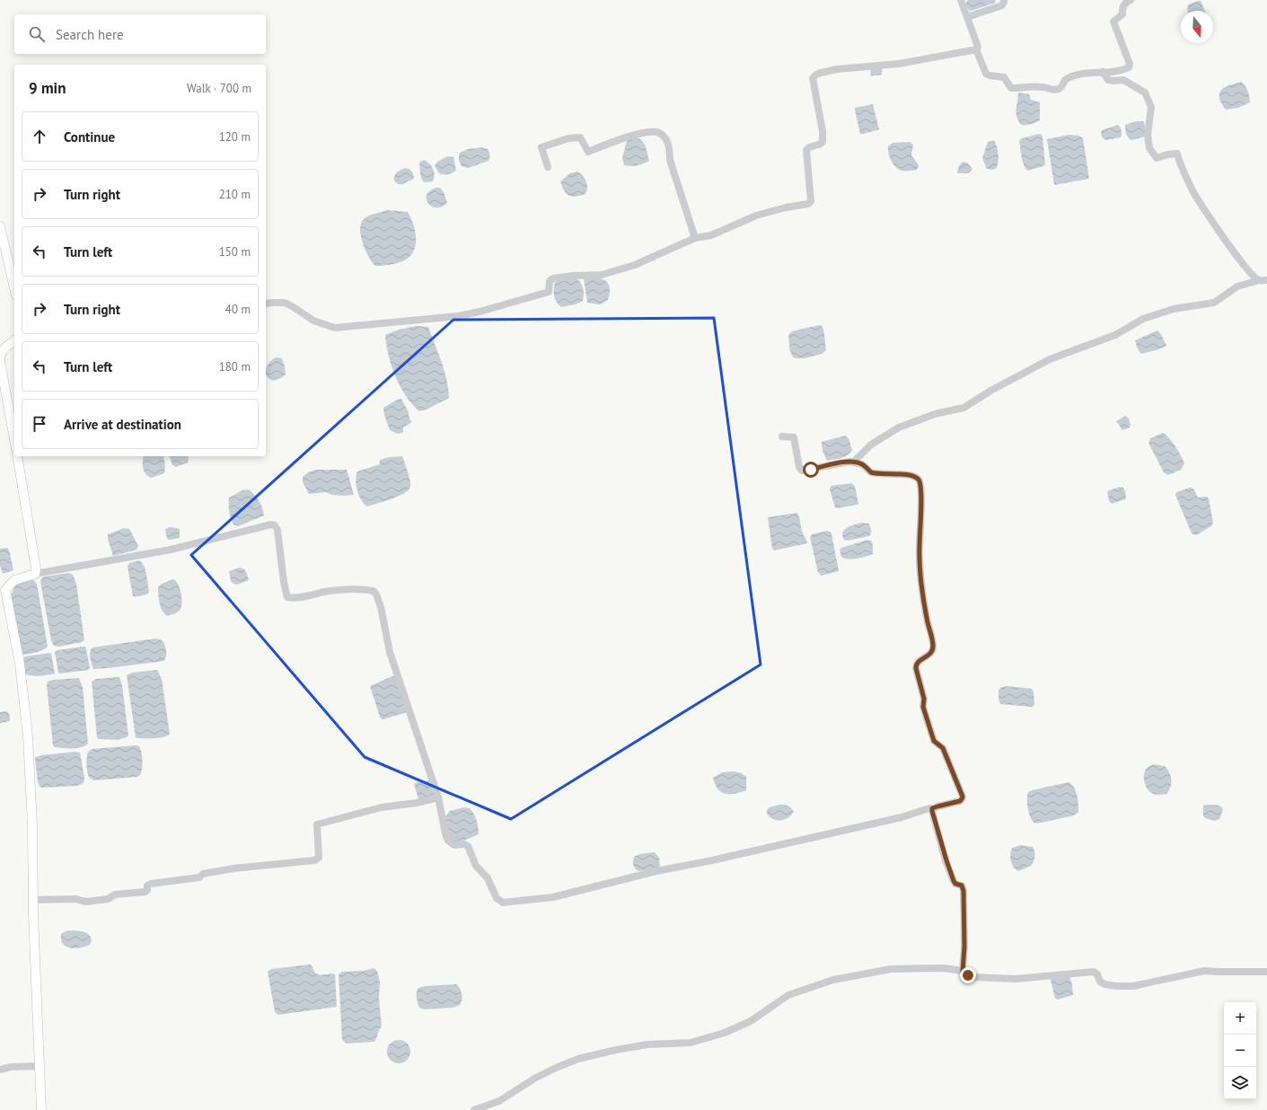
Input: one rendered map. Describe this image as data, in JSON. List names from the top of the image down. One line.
{"north":"bottom","page":{"search":"Search here","heading":["9 min","Walk · 700 m"],"list":[["Continue","120 m"],["Turn right","210 m"],["Turn left","150 m"],["Turn right","40 m"],["Turn left","180 m"],"Arrive at destination"],"map_buttons":["+","−"]}}
